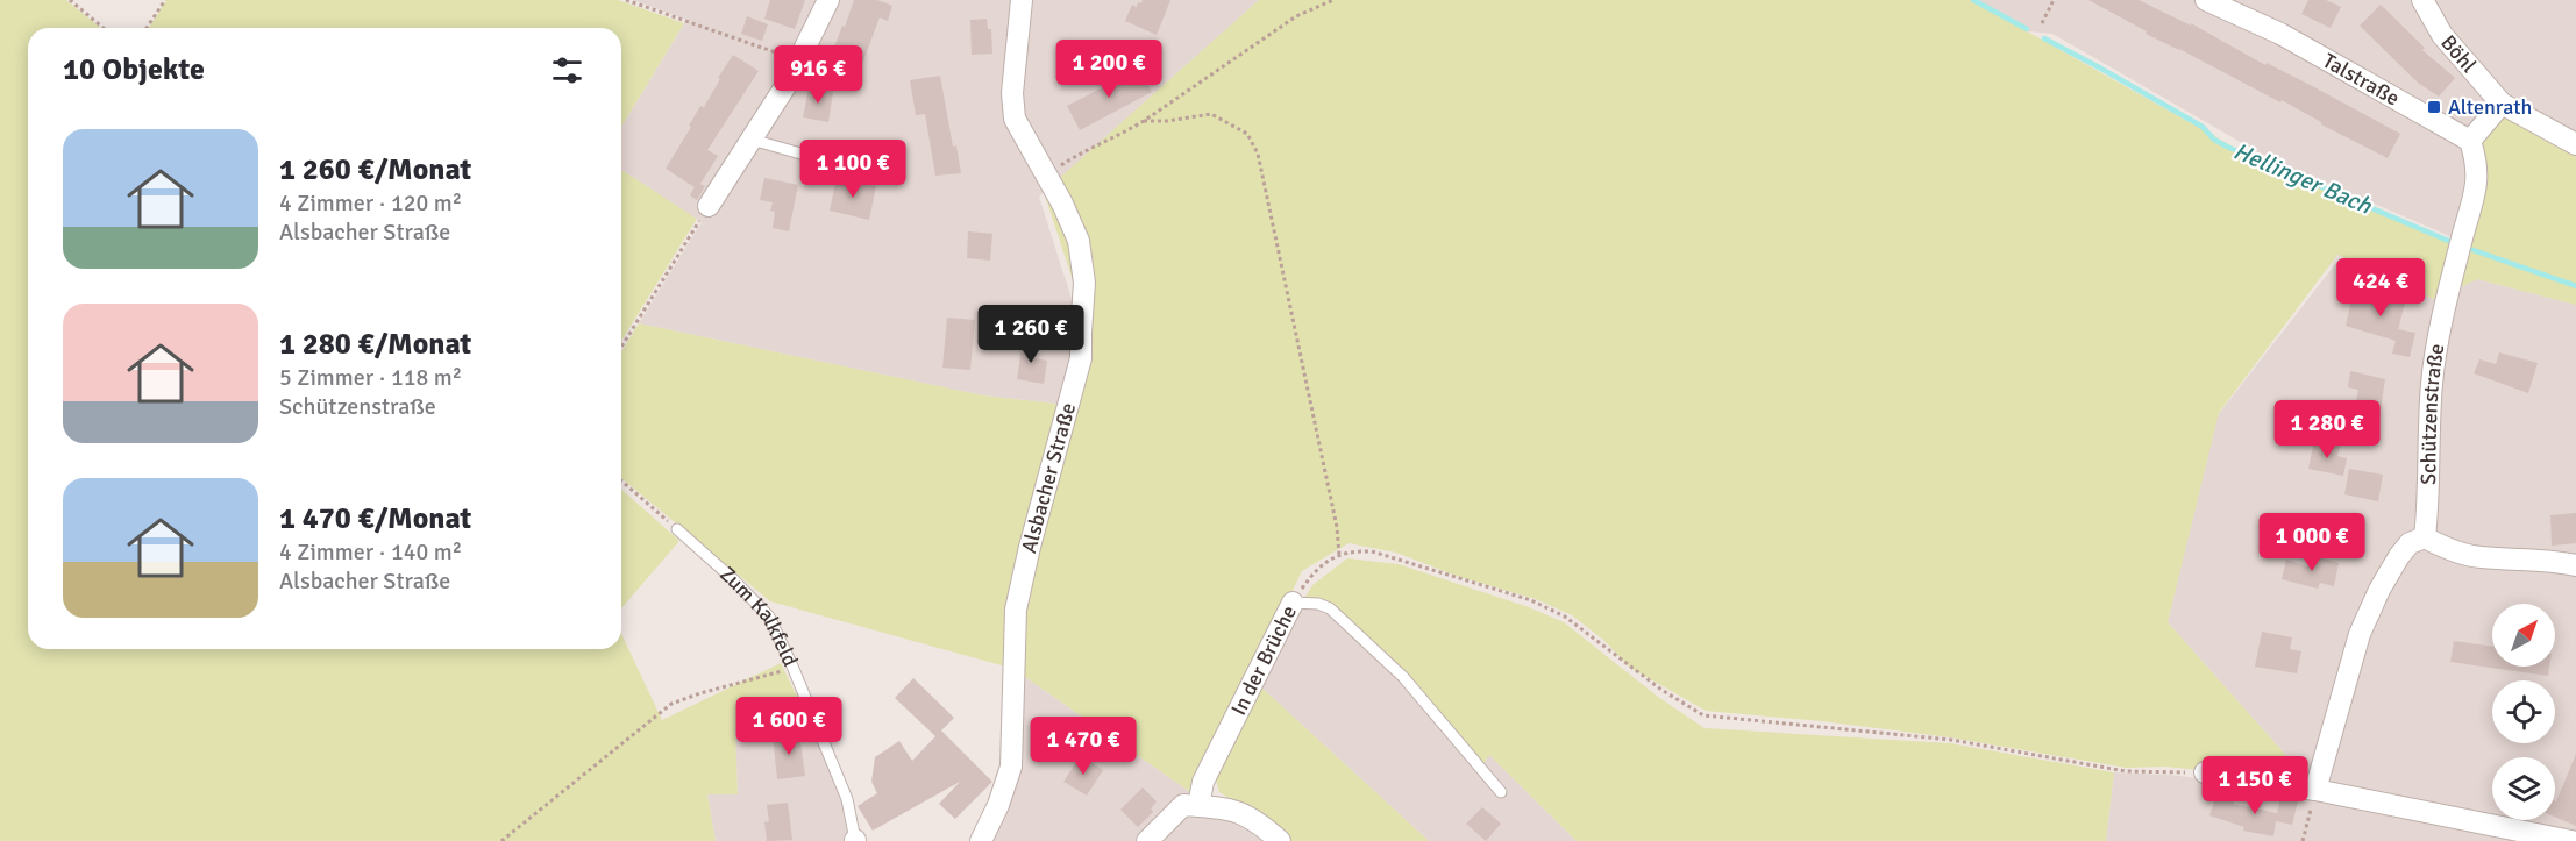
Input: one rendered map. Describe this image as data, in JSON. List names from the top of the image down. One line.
{"streets":{"street":["Böhl","Talstraße","Schützenstraße","Alsbacher Straße","In der Brüche"],"lane":["Zum Kalkfeld"]},"crossings":[["Talstraße","Schützenstraße"]],"water":["Hellinger Bach"],"places":{"transit":["Altenrath"]},"north":"top right","page":{"heading":"10 Objekte","price":["1 200 €","916 €","1 100 €","424 €","1 260 €","1 280 €","1 000 €","1 600 €","1 470 €","1 150 €"],"list":[{"name":"1 260 €/Monat","note":"4 Zimmer · 120 m² · Alsbacher Straße"},{"name":"1 280 €/Monat","note":"5 Zimmer · 118 m² · Schützenstraße"},{"name":"1 470 €/Monat","note":"4 Zimmer · 140 m² · Alsbacher Straße"}]}}
